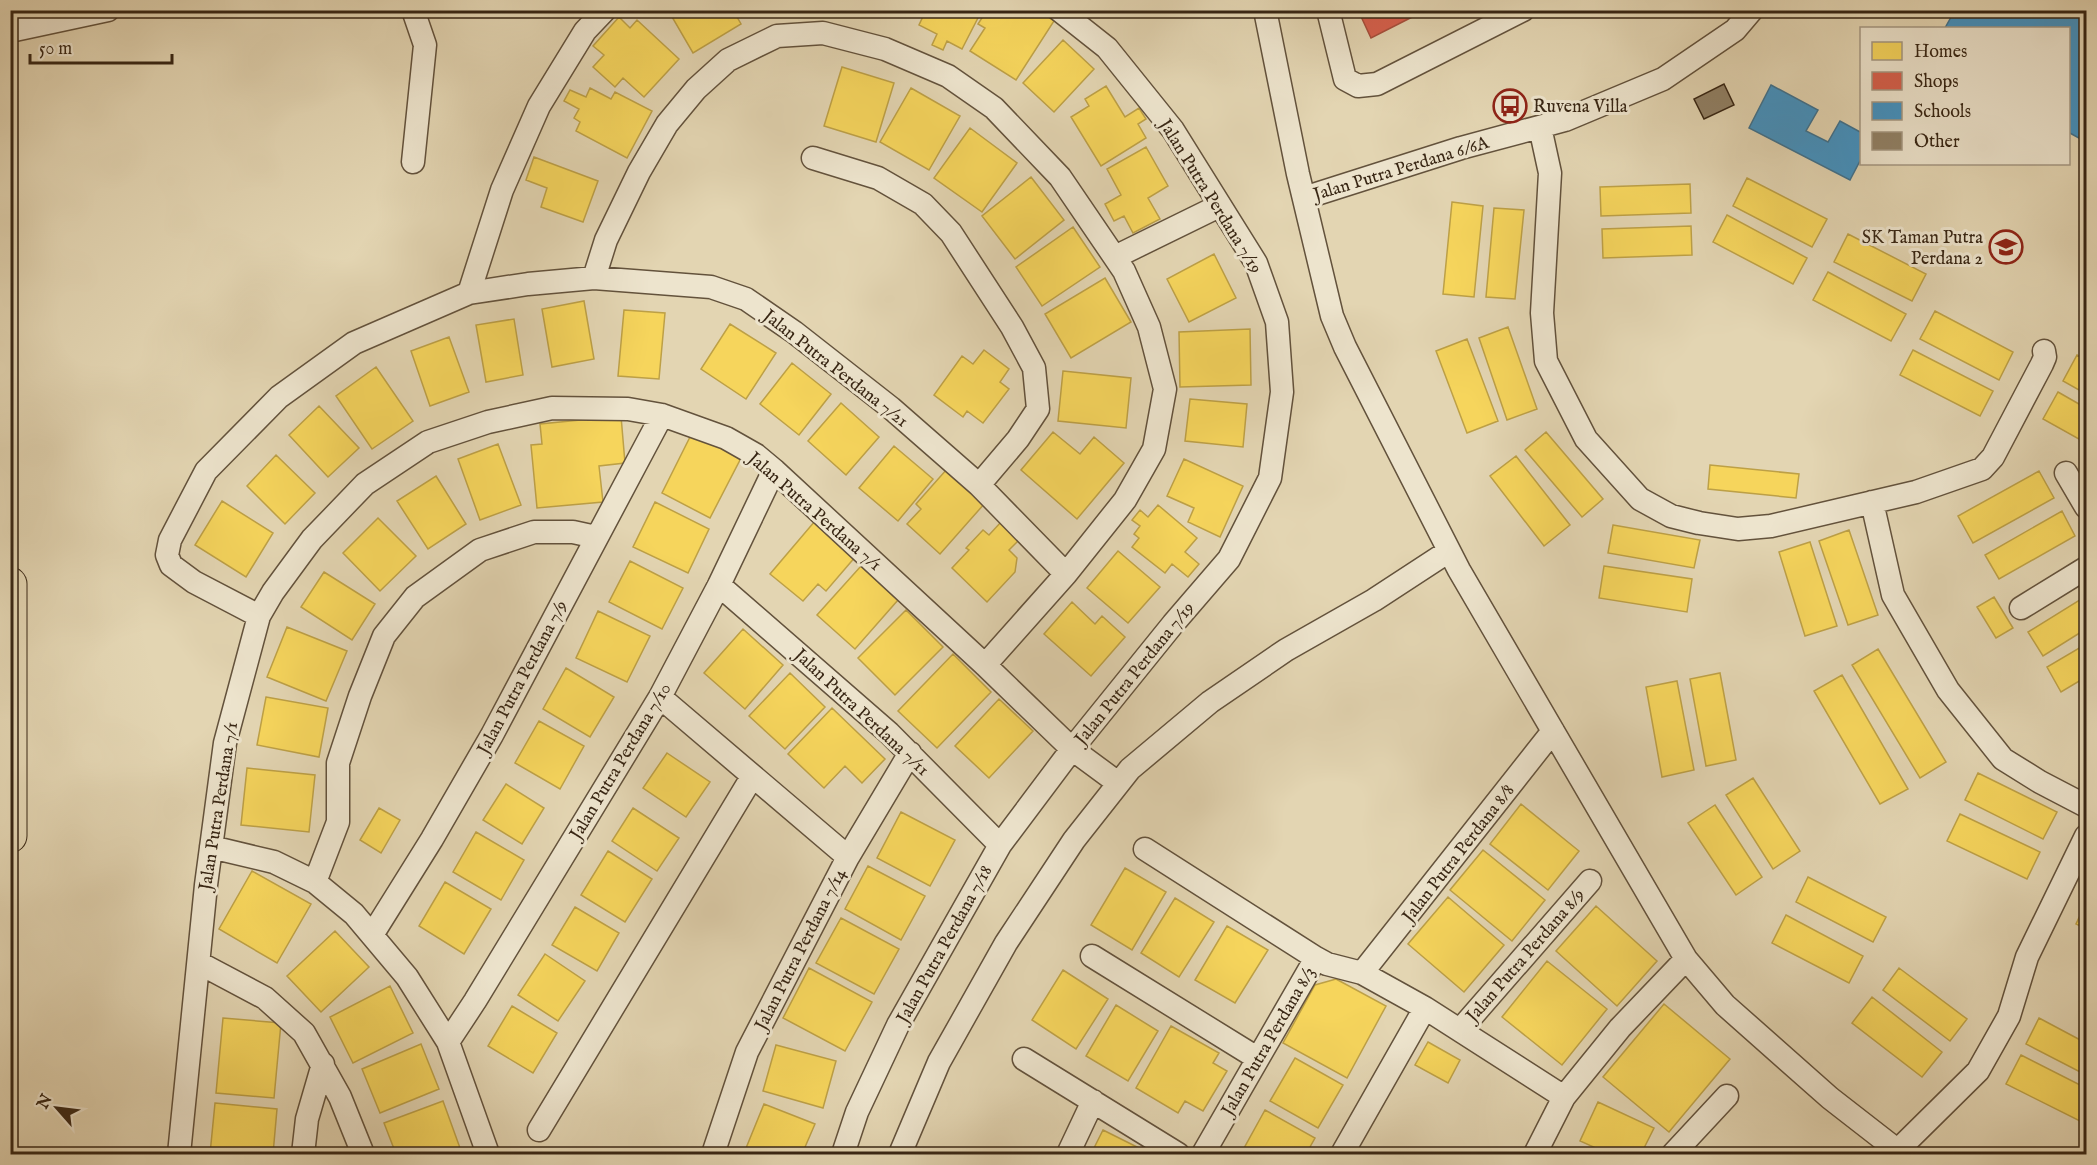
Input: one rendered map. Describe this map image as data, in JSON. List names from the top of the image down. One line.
{"streets":{"street":["Jalan Putra Perdana 6/6A","Jalan Putra Perdana 7/19","Jalan Putra Perdana 7/21","Jalan Putra Perdana 7/1","Jalan Putra Perdana 7/9","Jalan Putra Perdana 7/11","Jalan Putra Perdana 7/10","Jalan Putra Perdana 8/8","Jalan Putra Perdana 7/18","Jalan Putra Perdana 7/14","Jalan Putra Perdana 8/9","Jalan Putra Perdana 8/3"]},"crossings":[["Jalan Putra Perdana 7/19","Jalan Putra Perdana 7/1"],["Jalan Putra Perdana 7/19","Jalan Putra Perdana 7/18"],["Jalan Putra Perdana 7/21","Jalan Putra Perdana 7/1"],["Jalan Putra Perdana 7/1","Jalan Putra Perdana 7/9"],["Jalan Putra Perdana 7/1","Jalan Putra Perdana 7/10"],["Jalan Putra Perdana 7/1","Jalan Putra Perdana 7/18"],["Jalan Putra Perdana 7/11","Jalan Putra Perdana 7/10"],["Jalan Putra Perdana 7/11","Jalan Putra Perdana 7/18"],["Jalan Putra Perdana 7/11","Jalan Putra Perdana 7/14"]],"places":{"bus stop":["Ruvena Villa"],"school or university":["SK Taman Putra Perdana 2"]},"legend":["Homes","Shops","Schools","Other"],"scale_bar":"50 m","north":"top left"}
